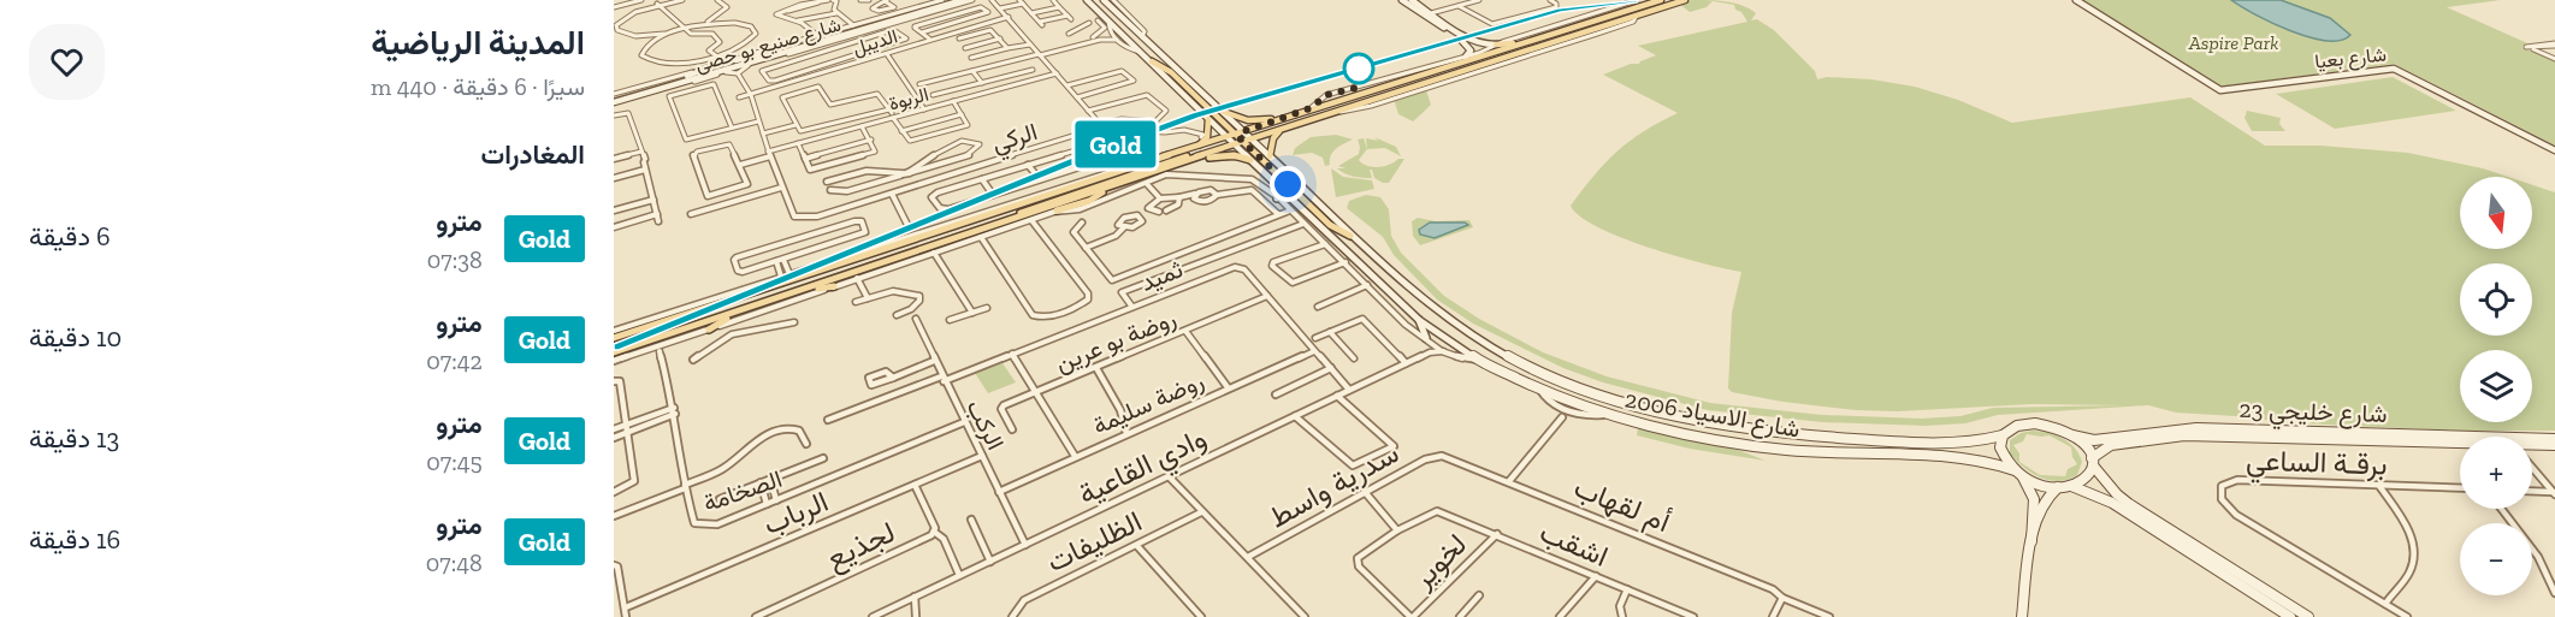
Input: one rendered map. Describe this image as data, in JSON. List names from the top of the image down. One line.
{"streets":{"main road":["شارع صنيع بو حصى","شارع بعيا","شارع خليجي 23","شارع الاسياد 2006"],"street":["الديبل","الربوة","الركي","ثميد","روضة بو عرين","روضة سليمة","الركب","برقـة الساعي","وادي القاعية","سدرية واسط","الصخامة","أم لقهاب","الرباب","الظليفات","اشقب","لجذيع","لخوير"]},"crossings":[["الديبل","الركي"],["الربوة","الركي"],["ثميد","روضة بو عرين"],["ثميد","روضة سليمة"],["ثميد","الركب"],["ثميد","وادي القاعية"],["روضة سليمة","الركب"],["شارع خليجي 23","شارع الاسياد 2006"],["الركب","وادي القاعية"],["الركب","الصخامة"],["الركب","الرباب"],["سدرية واسط","أم لقهاب"],["اشقب","لخوير"]],"parks":["Aspire Park"],"lines":["metro line Gold"],"north":"bottom","page":{"on_map":"Gold","heading":[["المدينة الرياضية","سيرًا · 6 دقيقة · 440 m"],"المغادرات"],"map_buttons":["+","−"],"list":[{"mark":"Gold","name":"مترو","note":"07:38","value":"6 دقيقة"},{"mark":"Gold","name":"مترو","note":"07:42","value":"10 دقيقة"},{"mark":"Gold","name":"مترو","note":"07:45","value":"13 دقيقة"},{"mark":"Gold","name":"مترو","note":"07:48","value":"16 دقيقة"}]}}
